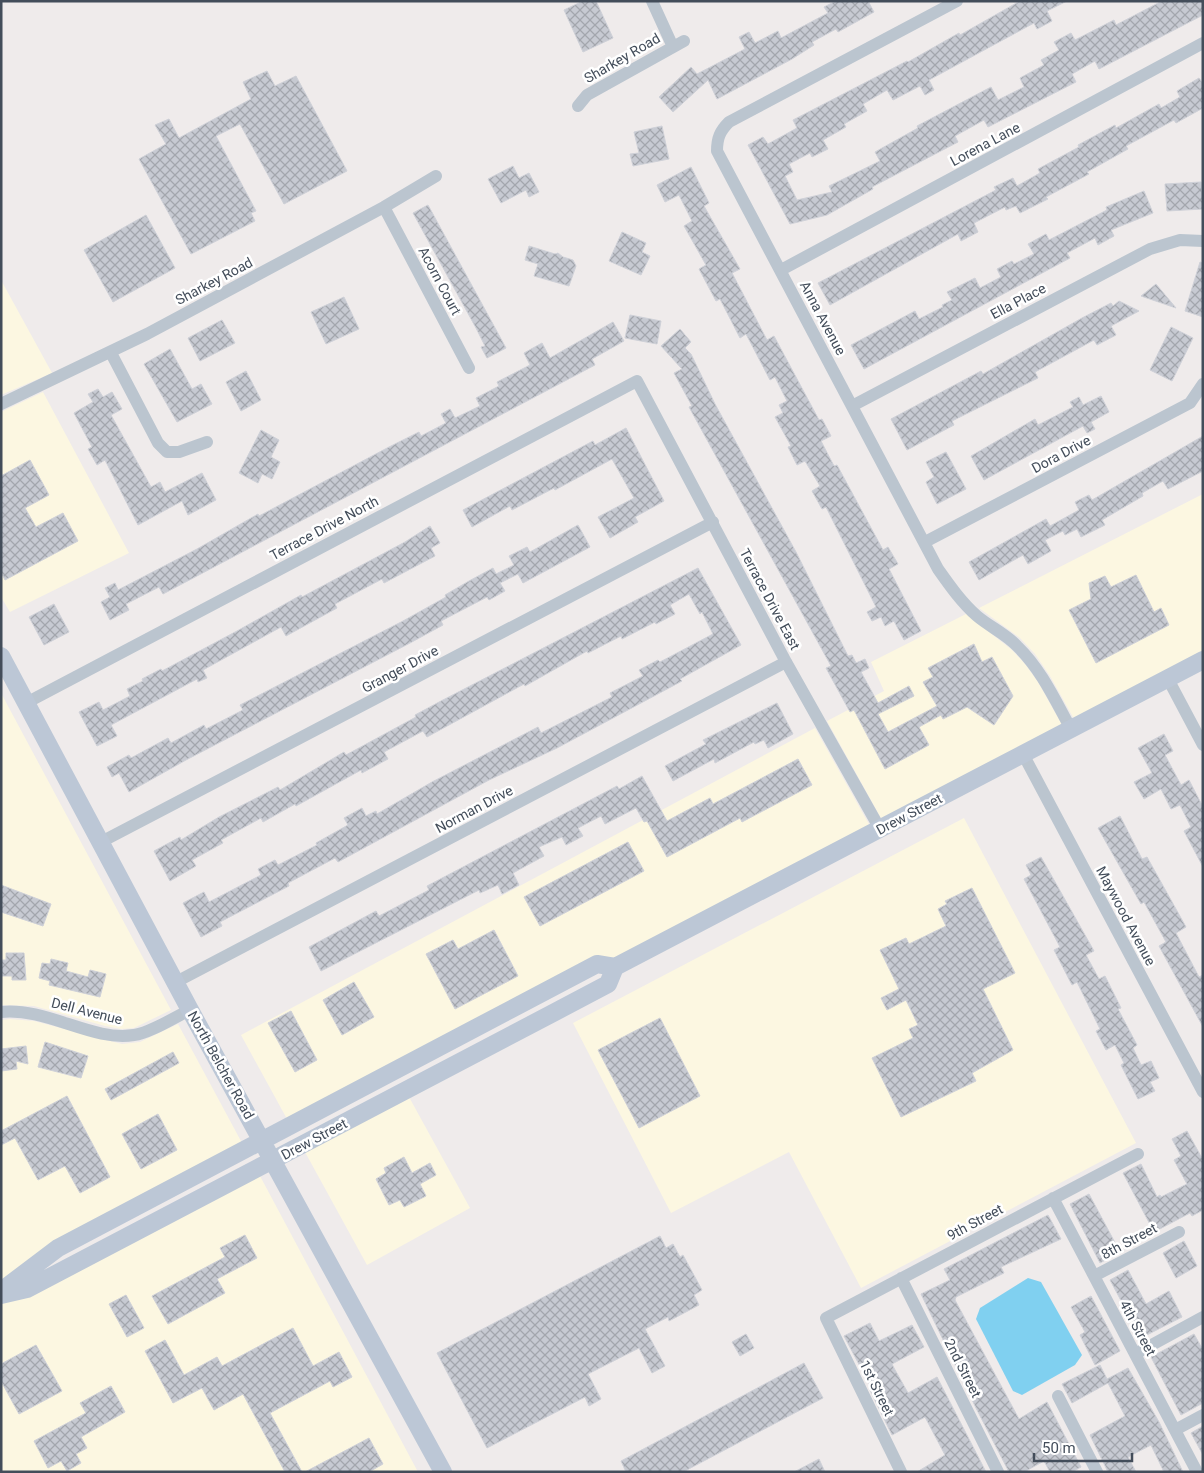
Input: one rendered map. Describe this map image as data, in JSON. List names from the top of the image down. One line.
{"streets":{"main road":["Drew Street","North Belcher Road"],"street":["Sharkey Road","Lorena Lane","Acorn Court","Ella Place","Anna Avenue","Dora Drive","Terrace Drive North","Terrace Drive East","Granger Drive","Norman Drive","Maywood Avenue","Dell Avenue","9th Street","8th Street","4th Street","2nd Street","1st Street"]},"crossings":[["Sharkey Road","Acorn Court"],["Lorena Lane","Anna Avenue"],["Ella Place","Anna Avenue"],["Anna Avenue","Dora Drive"],["Anna Avenue","Drew Street"],["Terrace Drive North","Terrace Drive East"],["Terrace Drive North","North Belcher Road"],["Terrace Drive East","Granger Drive"],["Terrace Drive East","Norman Drive"],["Terrace Drive East","Drew Street"],["Granger Drive","North Belcher Road"],["Norman Drive","North Belcher Road"],["Drew Street","Maywood Avenue"],["Drew Street","North Belcher Road"],["Dell Avenue","North Belcher Road"],["9th Street","4th Street"],["9th Street","2nd Street"],["9th Street","1st Street"],["8th Street","4th Street"]],"scale_bar":"50 m"}
